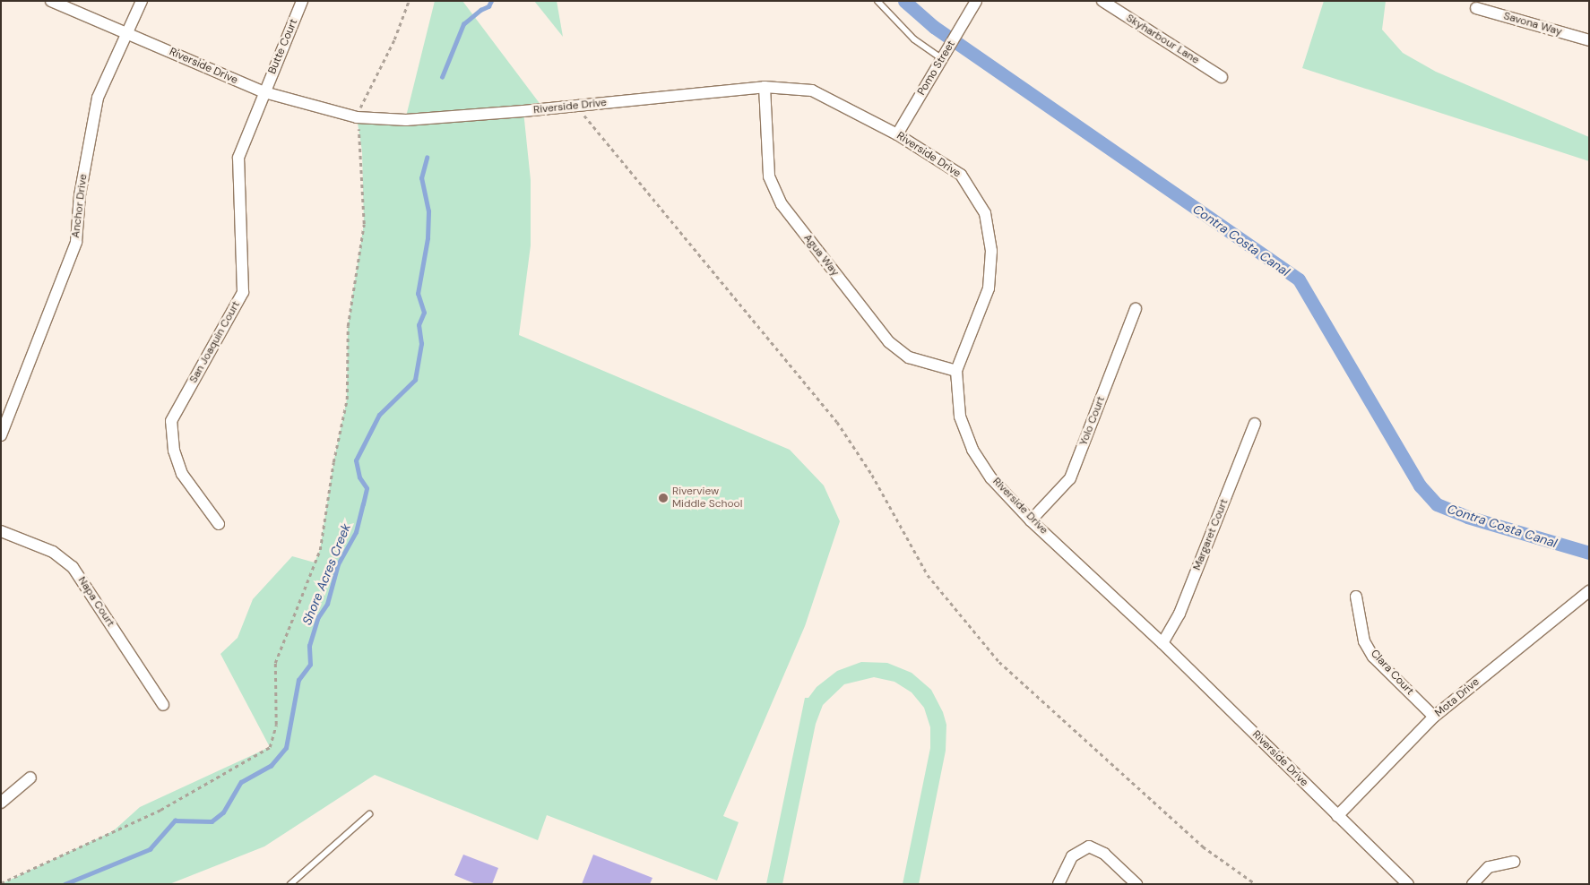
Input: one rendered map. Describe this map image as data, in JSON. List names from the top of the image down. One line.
{"streets":{"street":["Savona Way","Skyharbour Lane","Butte Court","Riverside Drive","Pomo Street","Anchor Drive","Agua Way","San Joaquin Court","Yolo Court","Margaret Court","Napa Court","Clara Court","Mota Drive"]},"crossings":[["Butte Court","Riverside Drive"],["Butte Court","San Joaquin Court"],["Riverside Drive","Pomo Street"],["Riverside Drive","Anchor Drive"],["Riverside Drive","Agua Way"],["Riverside Drive","San Joaquin Court"],["Riverside Drive","Yolo Court"],["Riverside Drive","Margaret Court"],["Riverside Drive","Mota Drive"],["Clara Court","Mota Drive"]],"water":["Contra Costa Canal","Shore Acres Creek"],"places":["Riverview Middle School"]}
